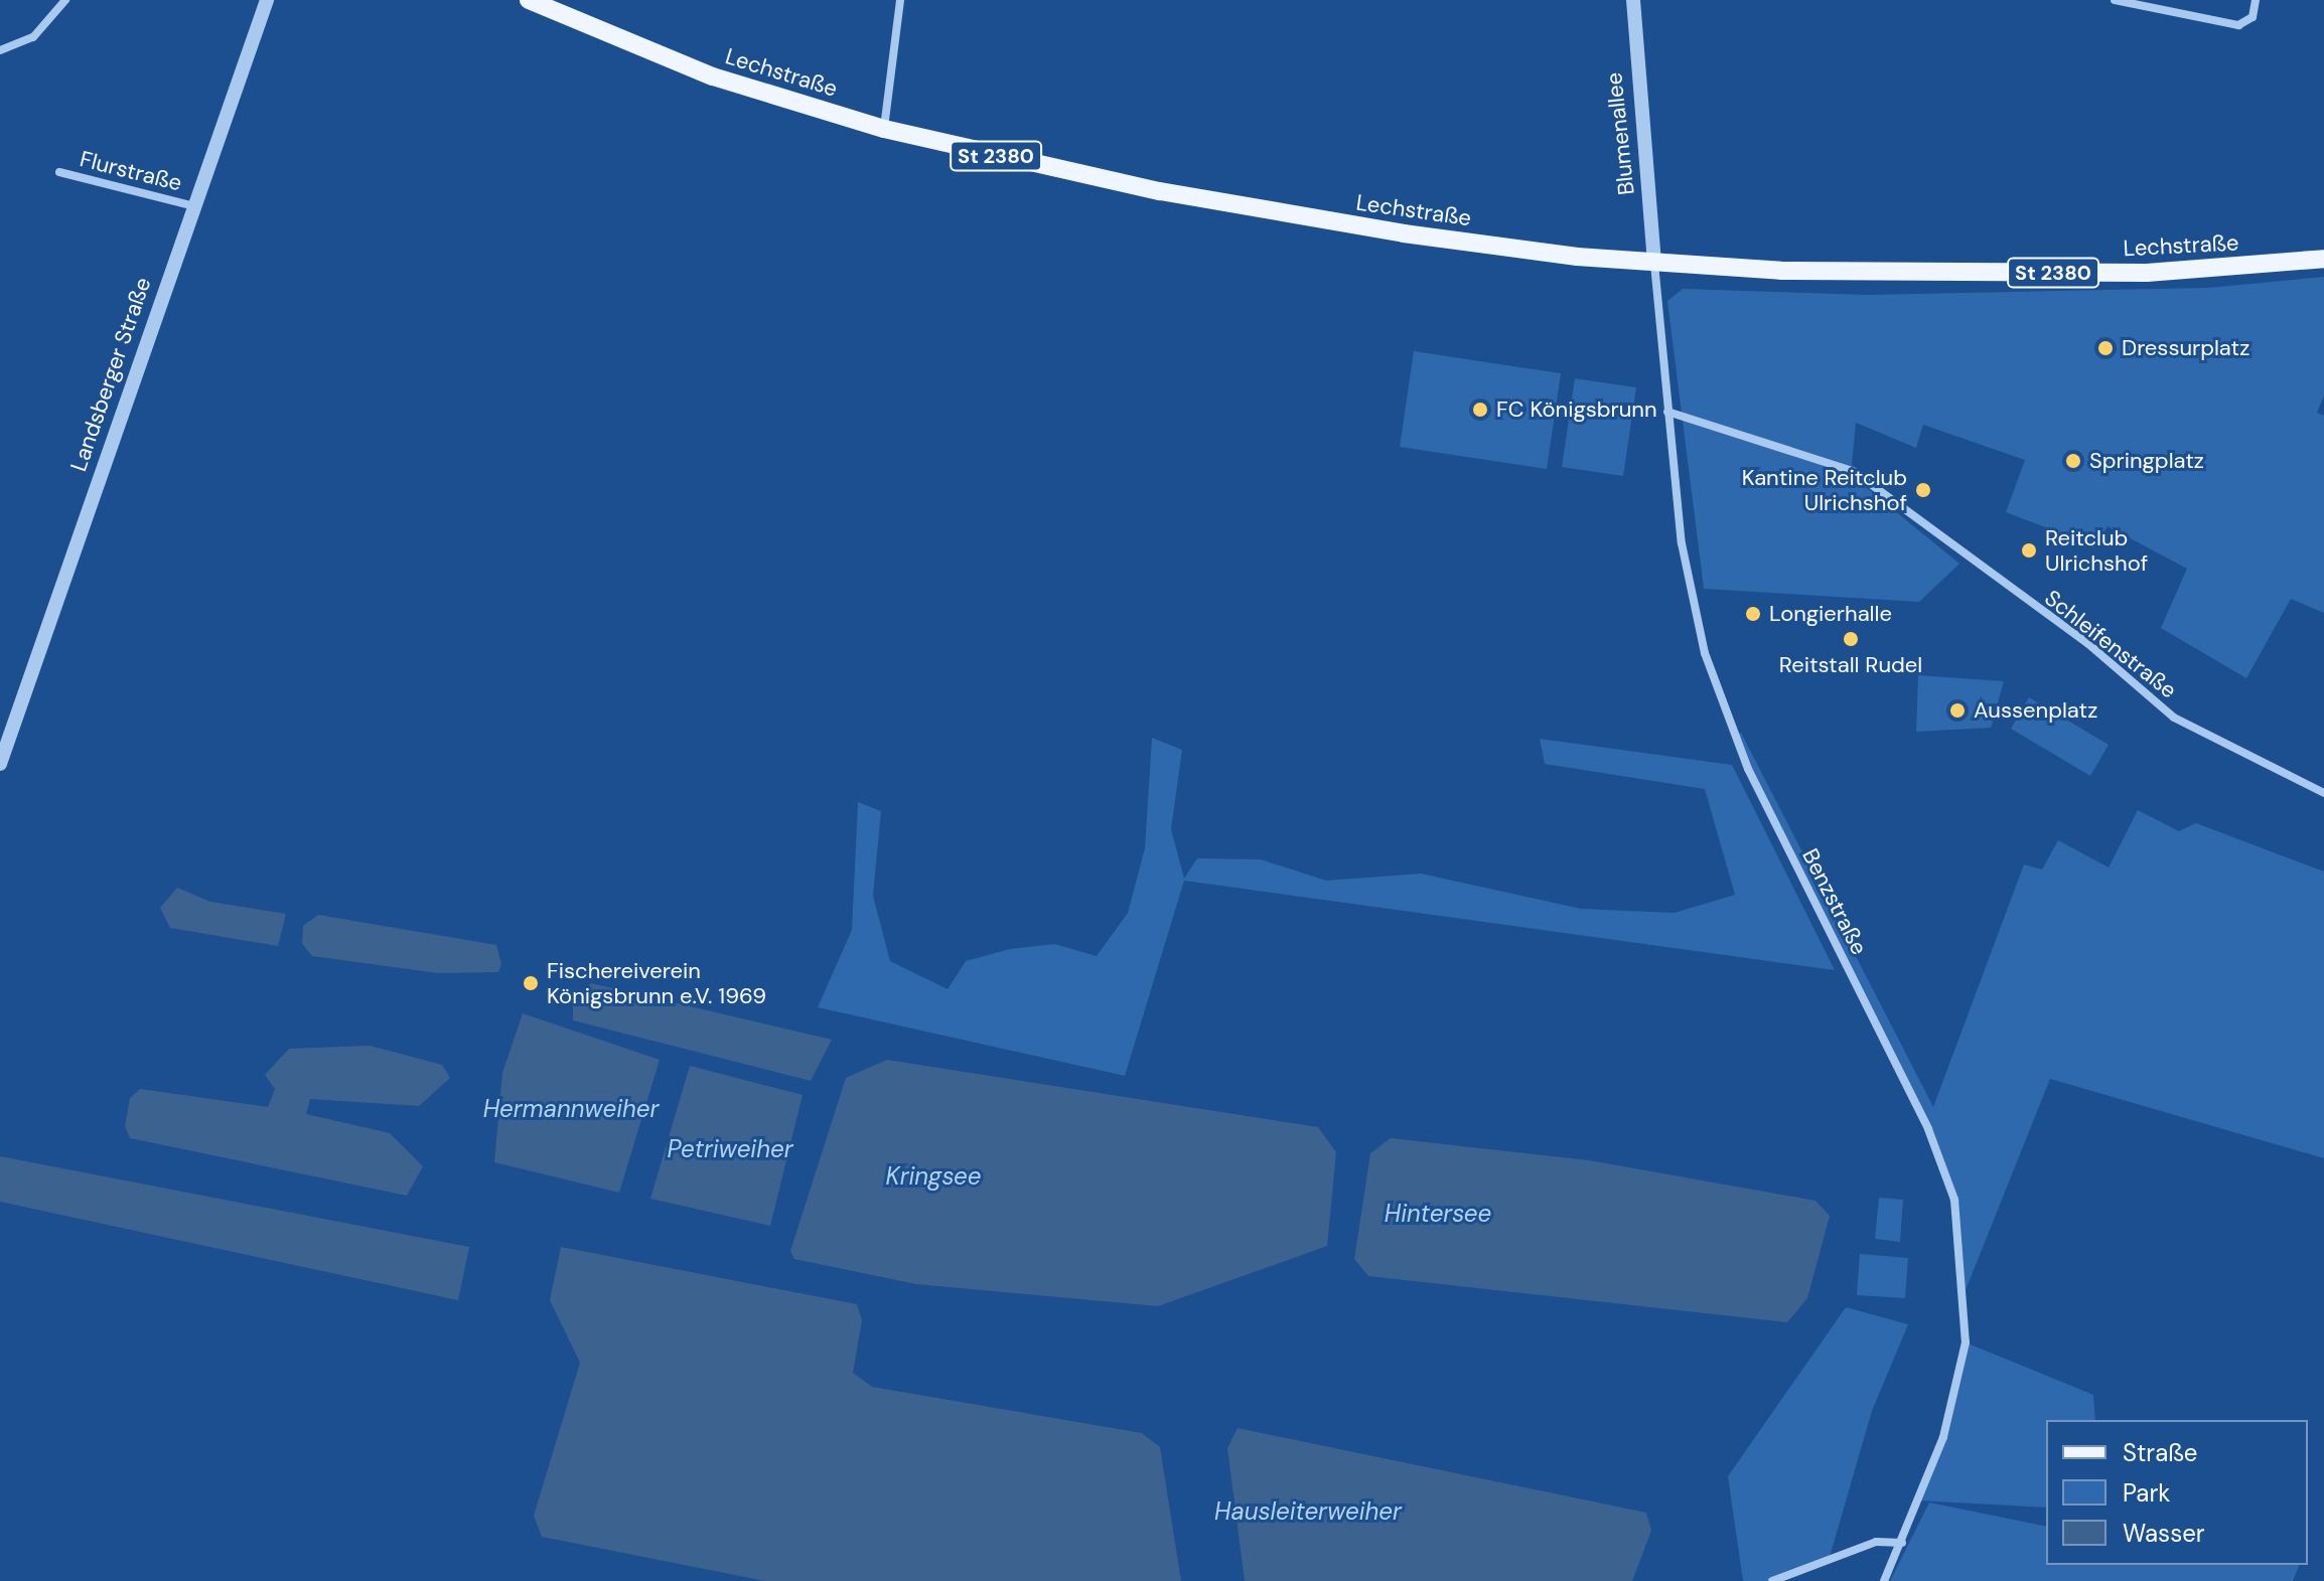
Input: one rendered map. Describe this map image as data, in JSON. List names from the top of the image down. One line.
{"streets":{"main road":["Lechstraße","St 2380"],"street":["Blumenallee","Flurstraße","Landsberger Straße","Schleifenstraße","Benzstraße"]},"crossings":[["Lechstraße","Blumenallee"],["Lechstraße","Benzstraße"],["Blumenallee","Benzstraße"],["Flurstraße","Landsberger Straße"],["Schleifenstraße","Benzstraße"]],"water":["Hermannweiher","Petriweiher","Kringsee","Hintersee","Hausleiterweiher"],"places":["Dressurplatz","FC Königsbrunn","Springplatz","Kantine Reitclub Ulrichshof","Reitclub Ulrichshof","Longierhalle","Reitstall Rudel","Aussenplatz","Fischereiverein Königsbrunn e.V. 1969"],"legend":["Straße","Park","Wasser"]}
